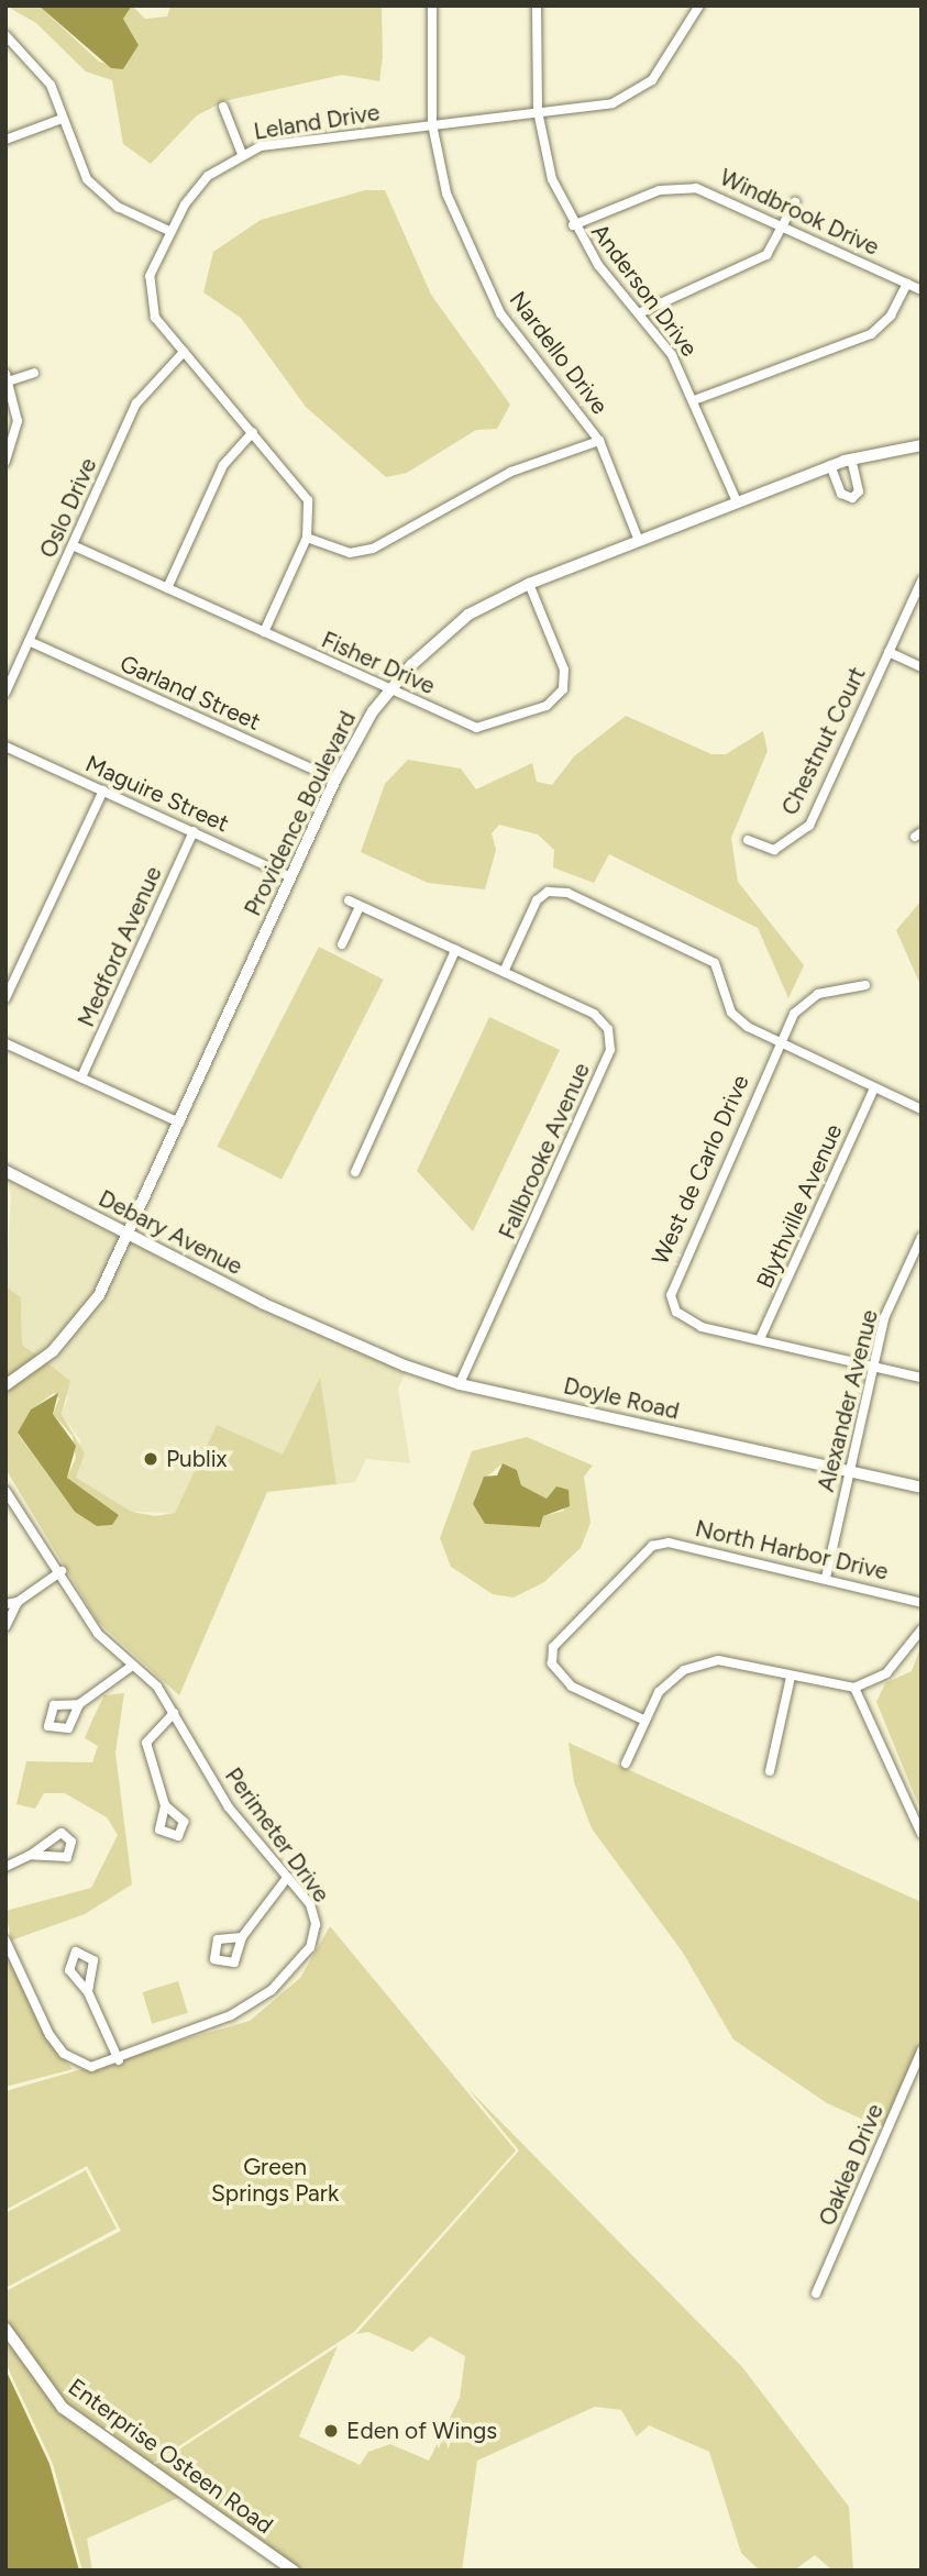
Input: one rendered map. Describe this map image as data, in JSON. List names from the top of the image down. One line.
{"streets":{"main road":["Providence Boulevard","Debary Avenue","Doyle Road","Enterprise Osteen Road"],"street":["Leland Drive","Windbrook Drive","Anderson Drive","Nardello Drive","Oslo Drive","Fisher Drive","Garland Street","Chestnut Court","Maguire Street","Medford Avenue","Fallbrooke Avenue","West de Carlo Drive","Blythville Avenue","Alexander Avenue","North Harbor Drive","Perimeter Drive","Oaklea Drive"]},"crossings":[["Leland Drive","Anderson Drive"],["Leland Drive","Nardello Drive"],["Leland Drive","Oslo Drive"],["Leland Drive","Fisher Drive"],["Windbrook Drive","Anderson Drive"],["Anderson Drive","Providence Boulevard"],["Nardello Drive","Providence Boulevard"],["Oslo Drive","Fisher Drive"],["Oslo Drive","Garland Street"],["Fisher Drive","Providence Boulevard"],["Garland Street","Providence Boulevard"],["Maguire Street","Providence Boulevard"],["Maguire Street","Medford Avenue"],["Providence Boulevard","Debary Avenue"],["Fallbrooke Avenue","Doyle Road"],["West de Carlo Drive","Blythville Avenue"],["Debary Avenue","Doyle Road"],["Doyle Road","Alexander Avenue"],["Alexander Avenue","North Harbor Drive"]],"parks":["Green Springs Park"],"places":["Publix","Eden of Wings"]}
